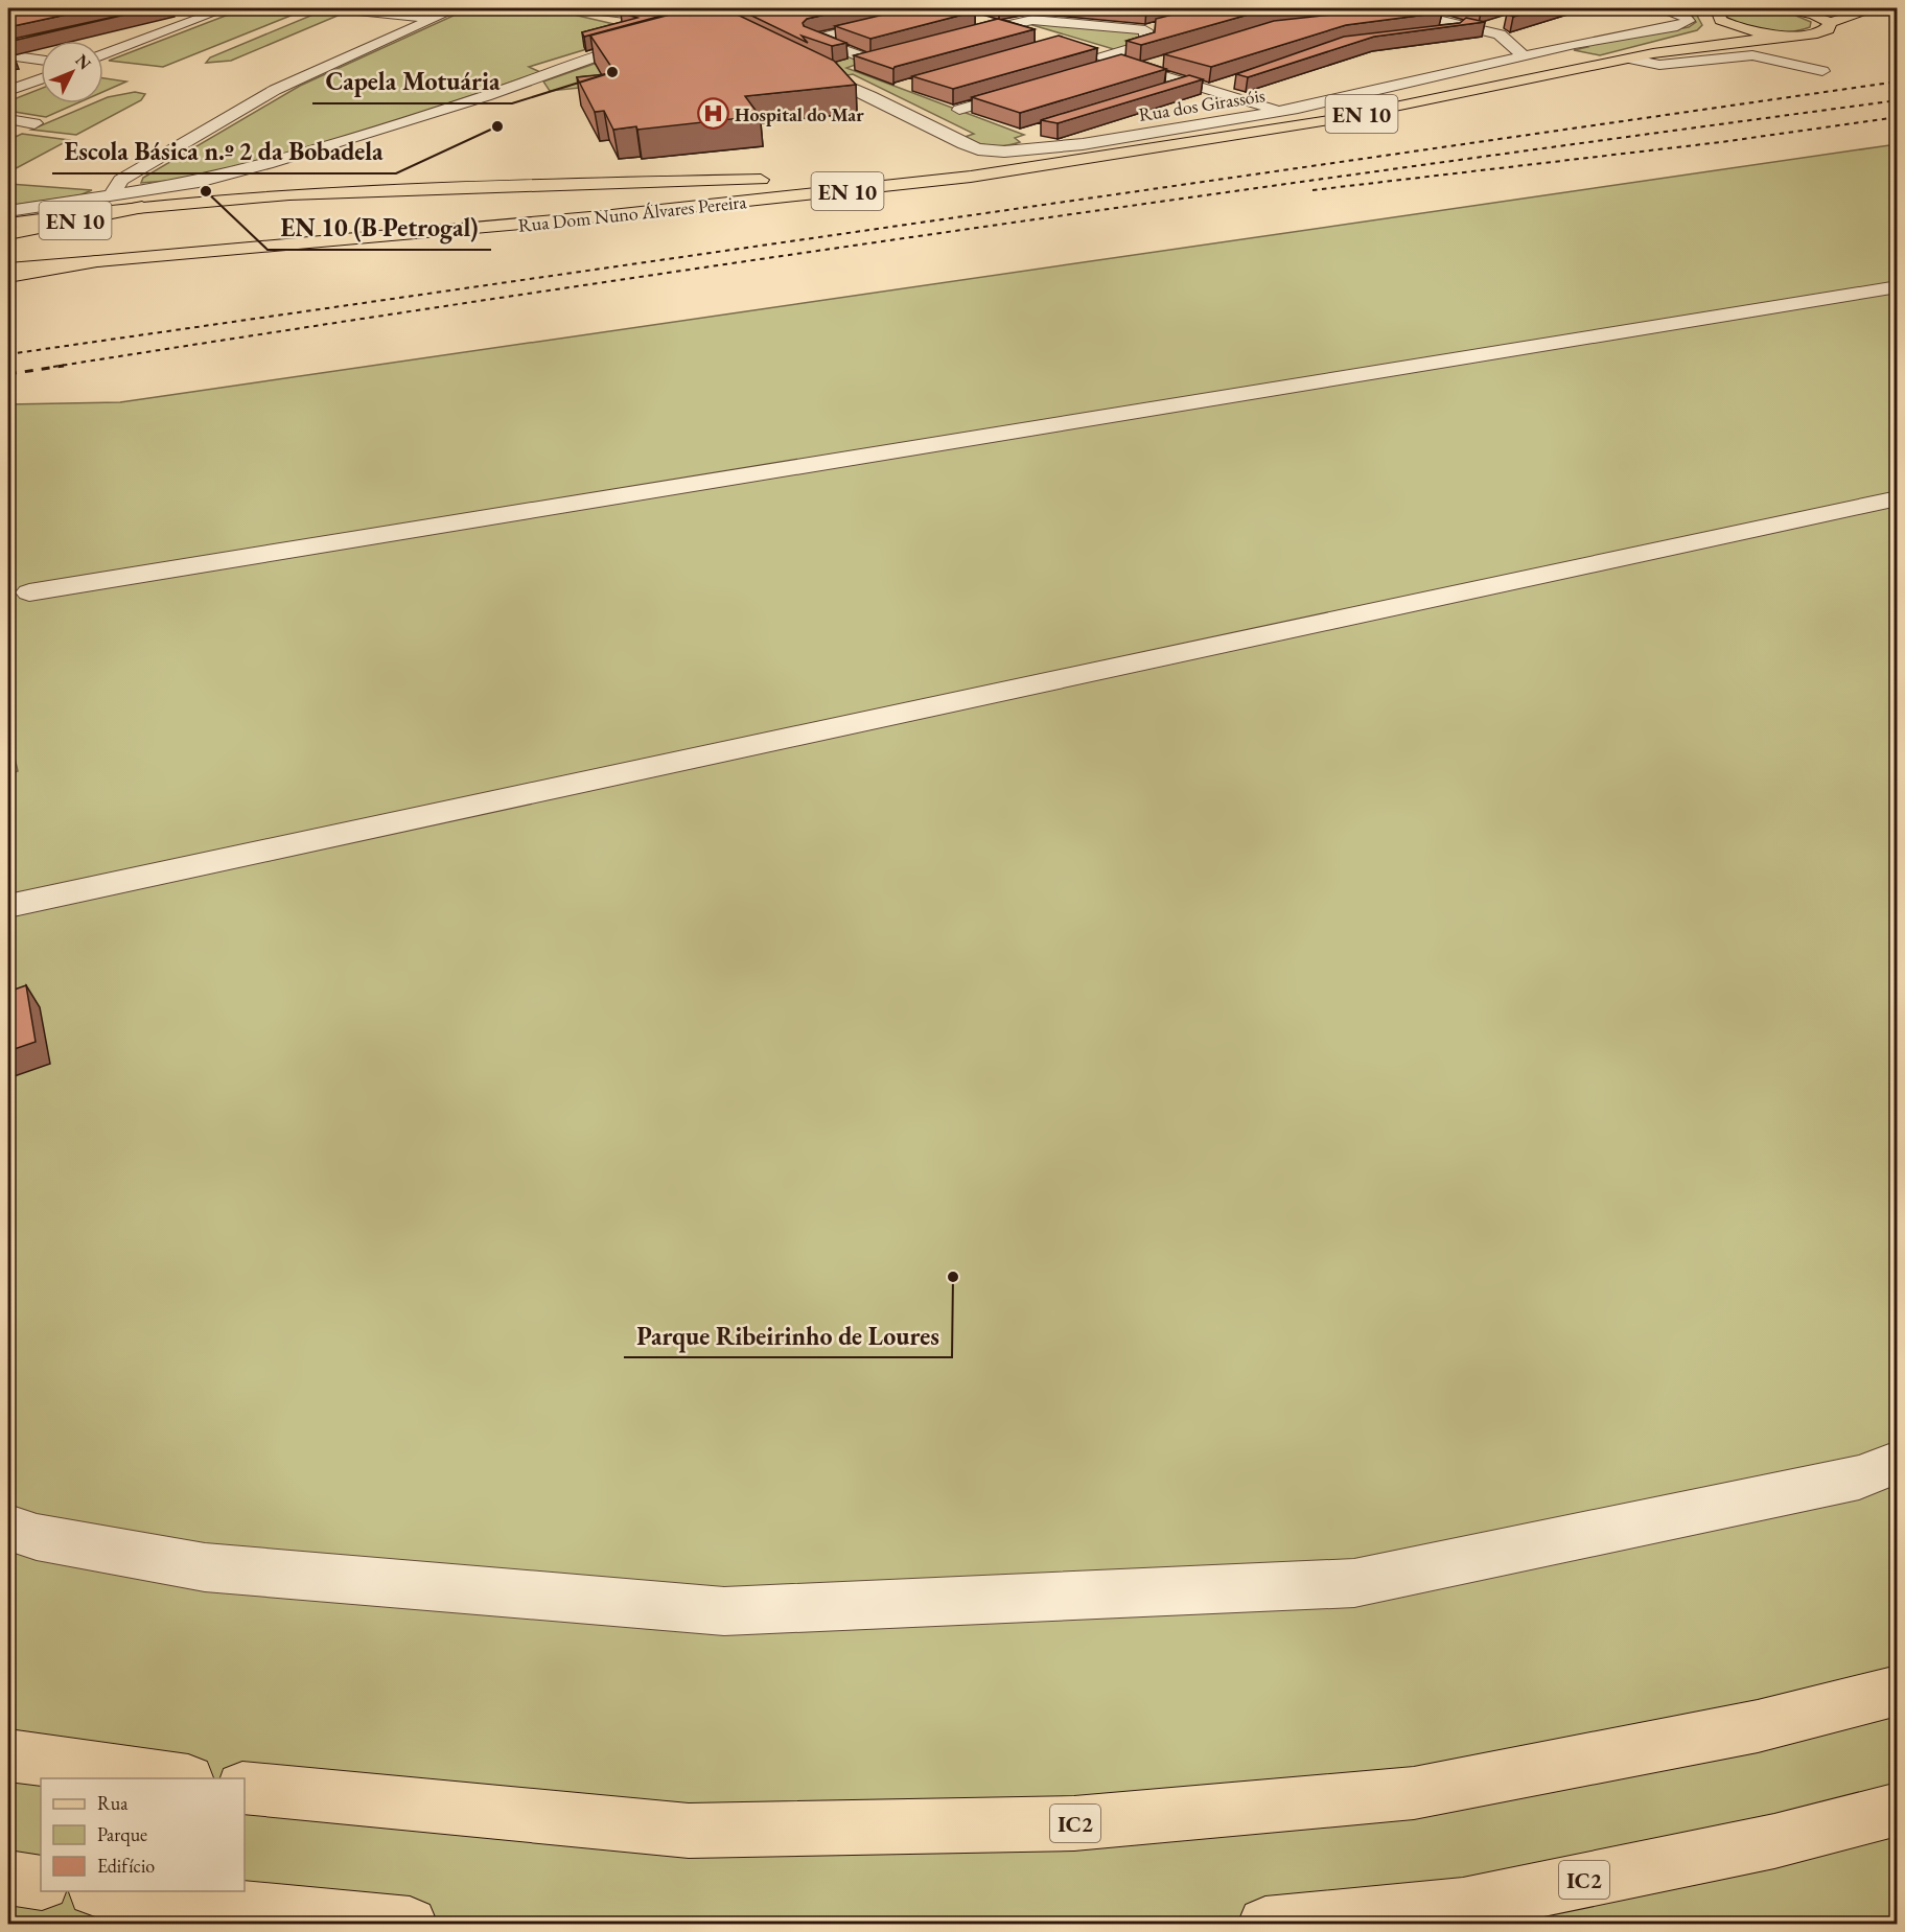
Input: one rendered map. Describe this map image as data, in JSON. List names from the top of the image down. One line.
{"streets":{"main road":["EN 10","Rua Dom Nuno Álvares Pereira","IC2"],"street":["Rua dos Girassóis"]},"crossings":[["EN 10","Rua Dom Nuno Álvares Pereira"]],"places":{"other":["Capela Motuária","Escola Básica n.º 2 da Bobadela","EN 10 (B Petrogal)","Parque Ribeirinho de Loures"],"hospital":["Hospital do Mar"]},"legend":["Rua","Parque","Edifício"],"north":"top right"}
